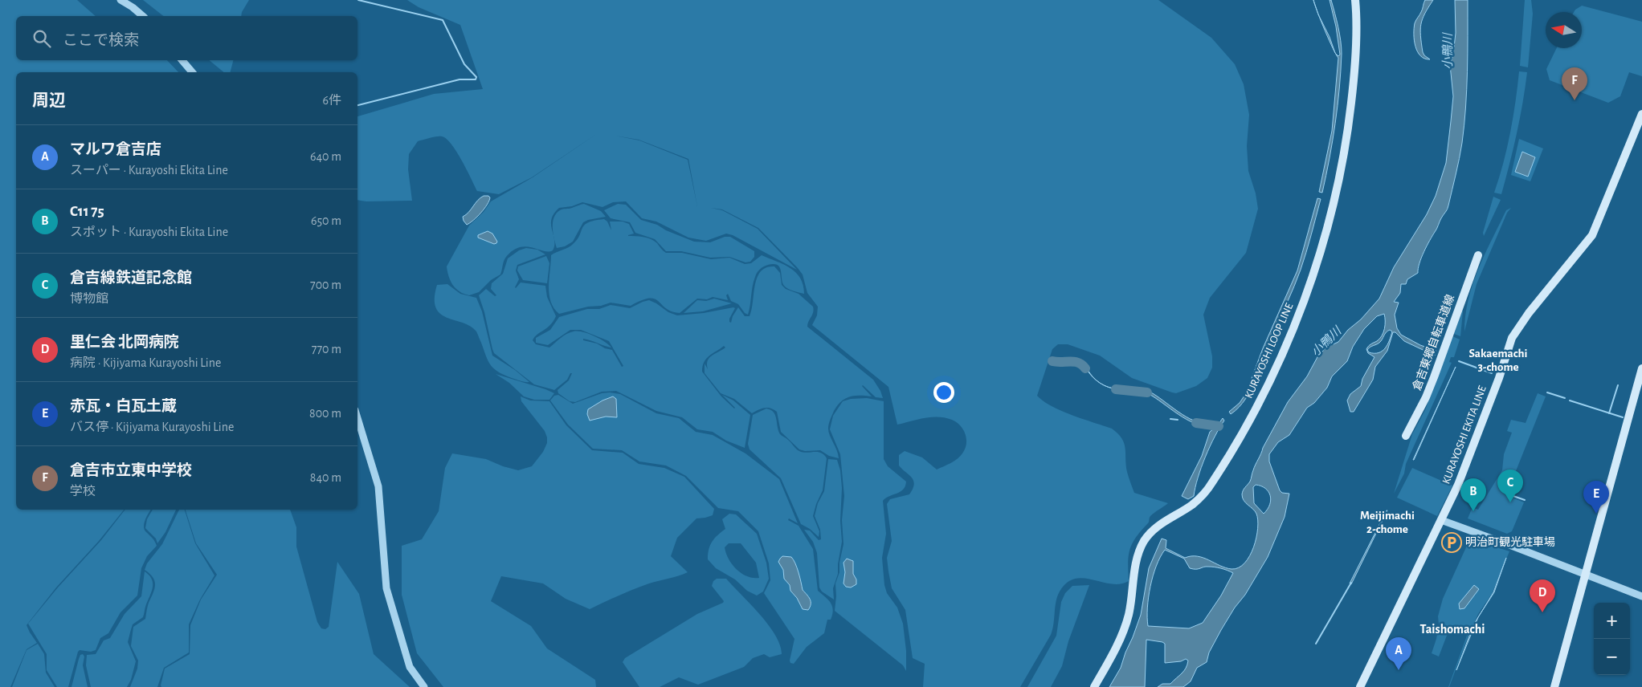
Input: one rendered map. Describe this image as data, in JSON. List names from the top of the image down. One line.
{"streets":{"main road":["倉吉東郷自転車道線","KURAYOSHI LOOP LINE","KURAYOSHI EKITA LINE"]},"districts":["Sakaemachi 3-chome","Meijimachi 2-chome","Taishomachi"],"water":["小鴨川"],"places":{"parking":["明治町観光駐車場"]},"north":"left","page":{"search":"ここで検索","pins":["F","C","B","E","D","A"],"heading":["周辺","6件"],"list":[{"mark":"A","name":"マルワ倉吉店","note":"スーパー · Kurayoshi Ekita Line","value":"640 m"},{"mark":"B","name":"C11 75","note":"スポット · Kurayoshi Ekita Line","value":"650 m"},{"mark":"C","name":"倉吉線鉄道記念館","note":"博物館","value":"700 m"},{"mark":"D","name":"里仁会 北岡病院","note":"病院 · Kijiyama Kurayoshi Line","value":"770 m"},{"mark":"E","name":"赤瓦・白瓦土蔵","note":"バス停 · Kijiyama Kurayoshi Line","value":"800 m"},{"mark":"F","name":"倉吉市立東中学校","note":"学校","value":"840 m"}],"map_buttons":["+","−"]}}
